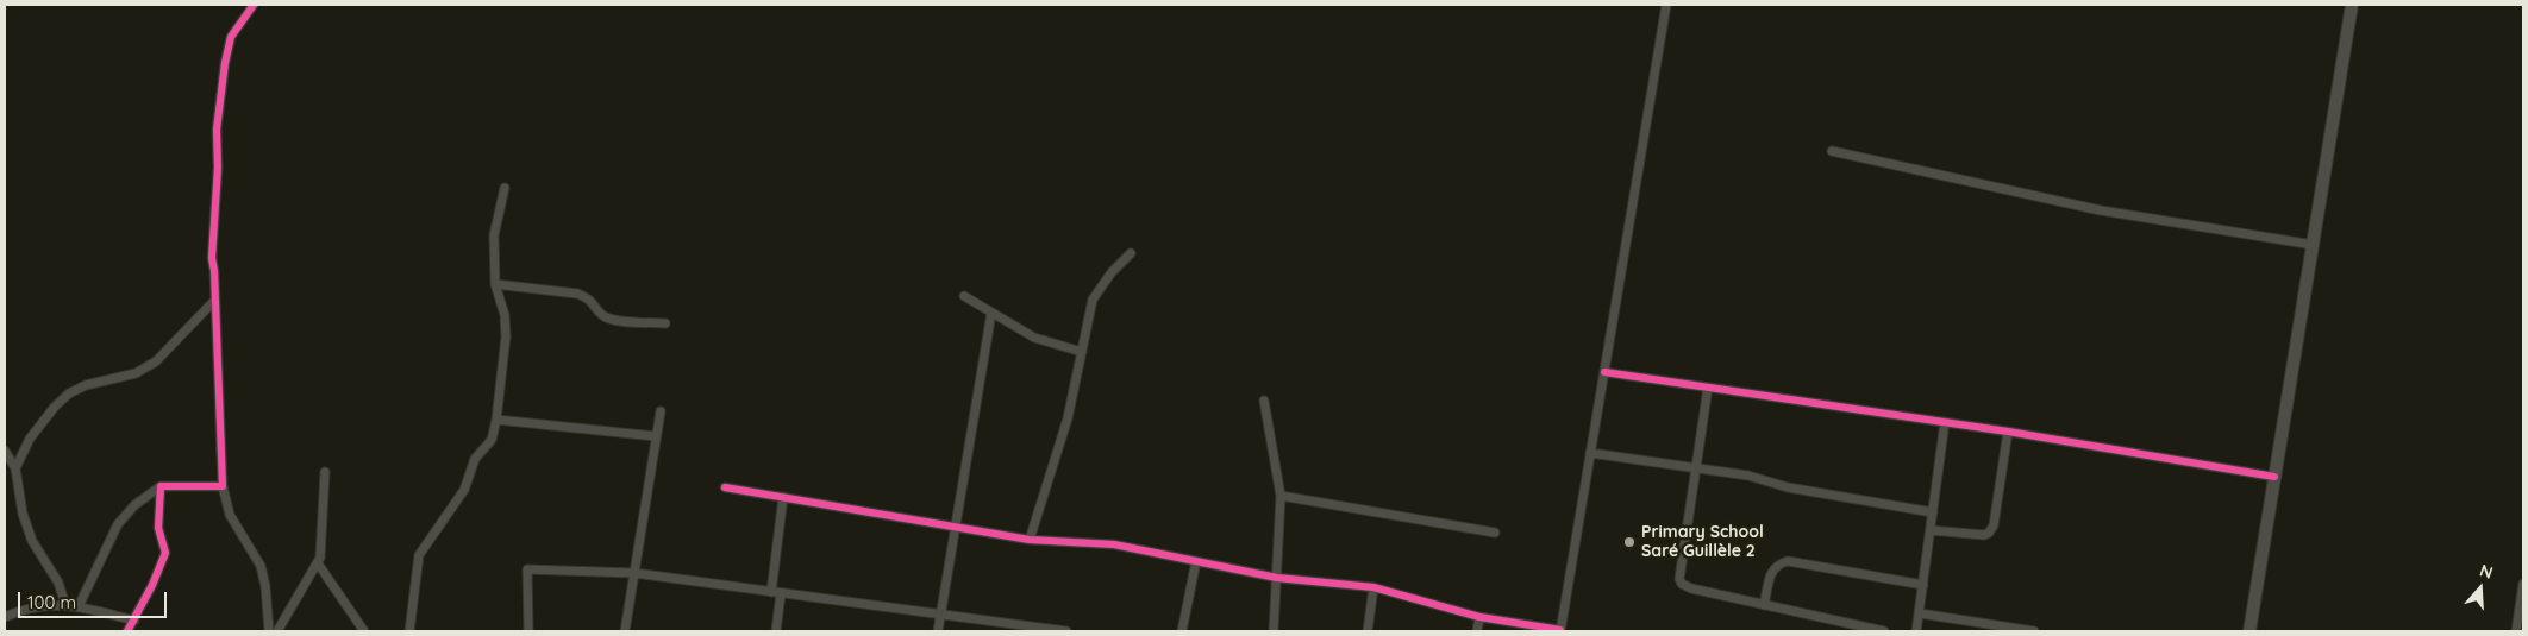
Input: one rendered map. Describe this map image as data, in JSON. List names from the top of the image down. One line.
{"places":["Primary School Saré Guillèle 2"],"scale_bar":"100 m","north":"top"}
